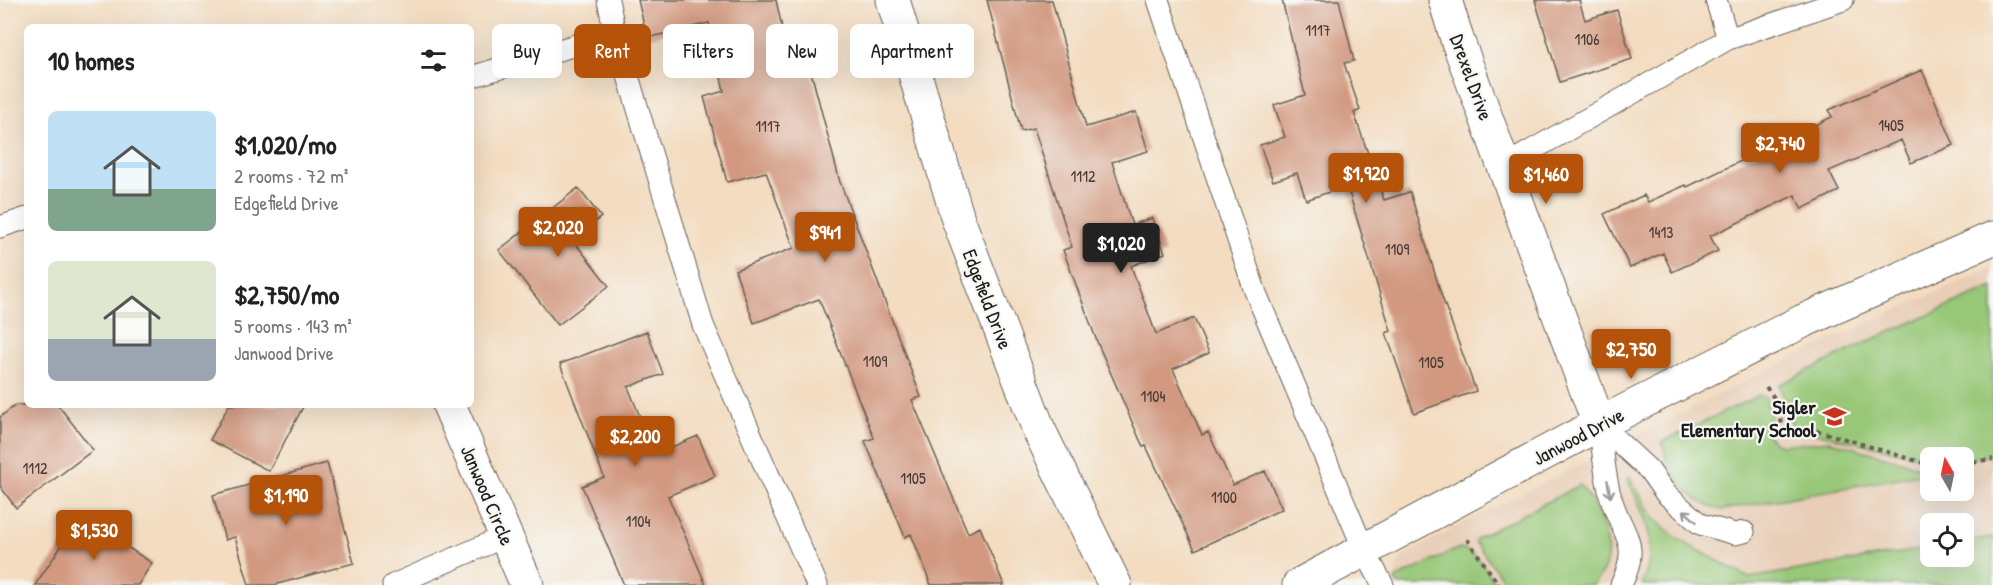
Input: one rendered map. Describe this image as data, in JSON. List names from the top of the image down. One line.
{"streets":{"street":["Drexel Drive","Edgefield Drive","Janwood Drive","Janwood Circle"]},"crossings":[["Drexel Drive","Janwood Drive"]],"places":{"school or university":["Sigler Elementary School"]},"house_numbers":["1117","1106","1405","1117","1112","1413","1109","1109","1105","1104","1112","1105","1100","1104"],"north":"top","page":{"chip":["Buy","Rent","Filters","New","Apartment"],"heading":"10 homes","list":[{"name":"$1,020/mo","note":"2 rooms · 72 m² · Edgefield Drive"},{"name":"$2,750/mo","note":"5 rooms · 143 m² · Janwood Drive"}],"price":["$2,740","$1,920","$1,460","$2,020","$941","$1,020","$2,750","$2,200","$1,190","$1,530"]}}
